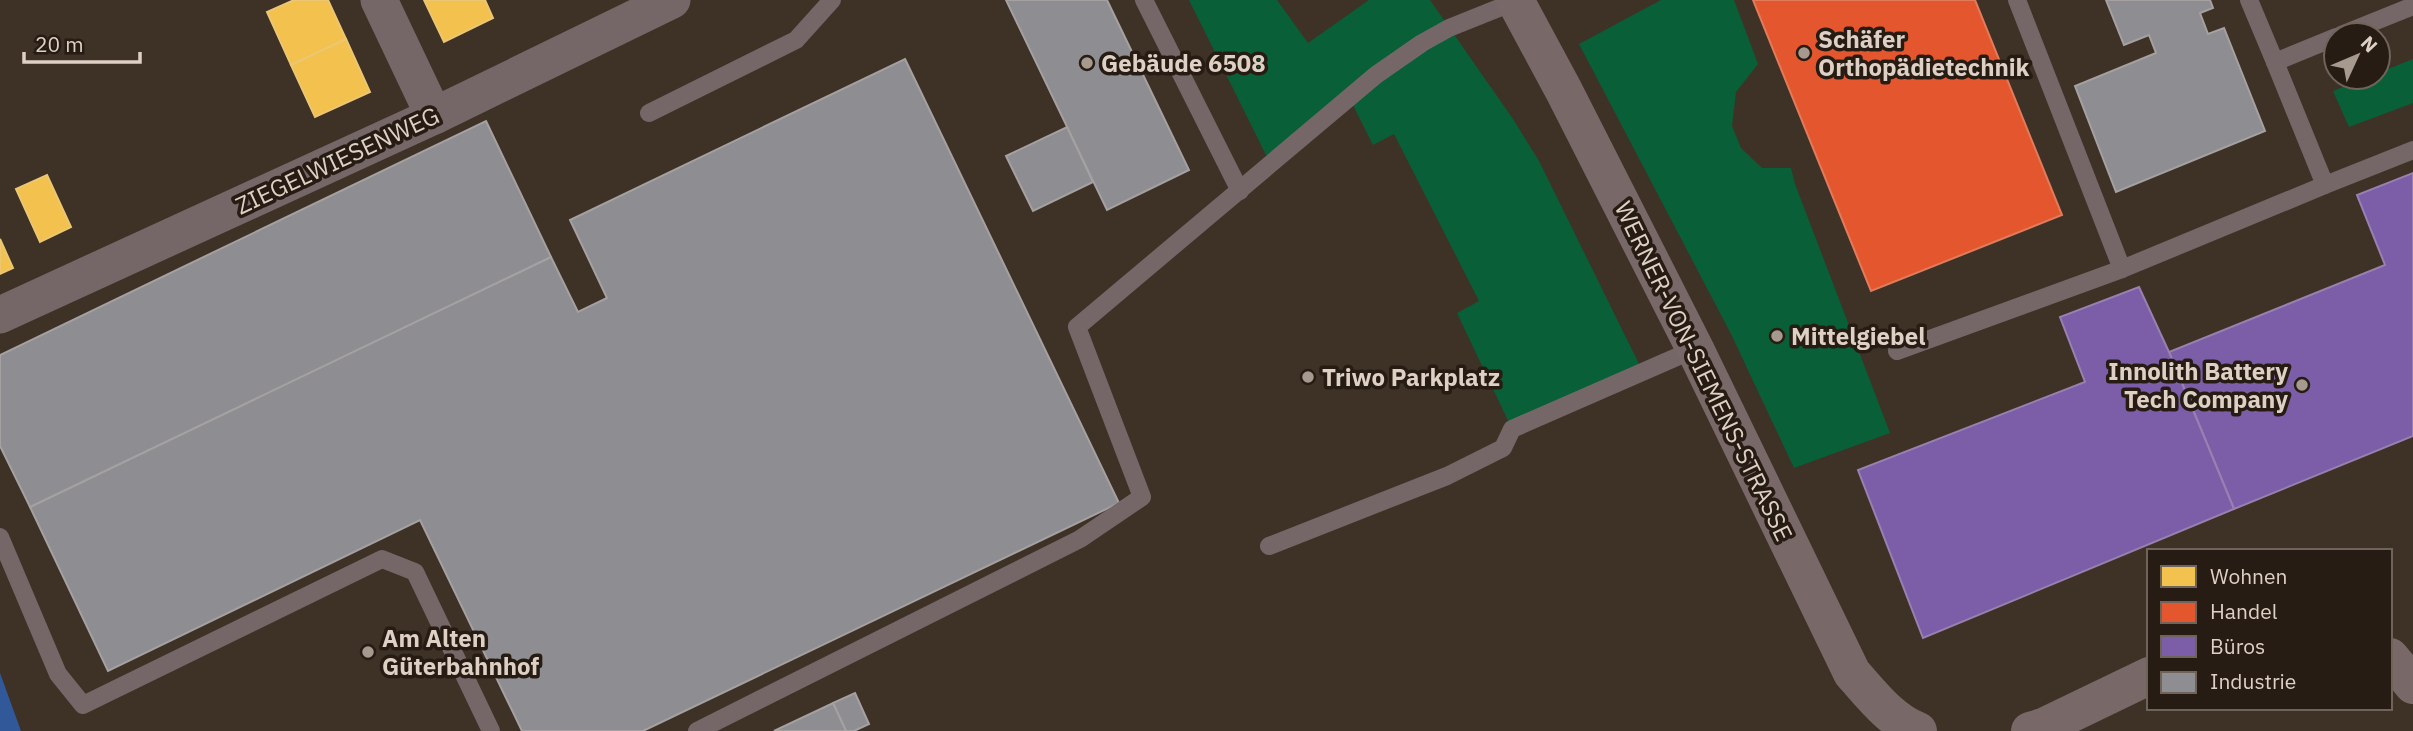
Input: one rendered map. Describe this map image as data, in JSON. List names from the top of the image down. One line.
{"streets":{"main road":["WERNER-VON-SIEMENS-STRASSE"],"street":["ZIEGELWIESENWEG"]},"places":["Schäfer Orthopädietechnik","Gebäude 6508","Mittelgiebel","Triwo Parkplatz","Innolith Battery Tech Company","Am Alten Güterbahnhof"],"legend":["Wohnen","Handel","Büros","Industrie"],"scale_bar":"20 m","north":"top right"}
